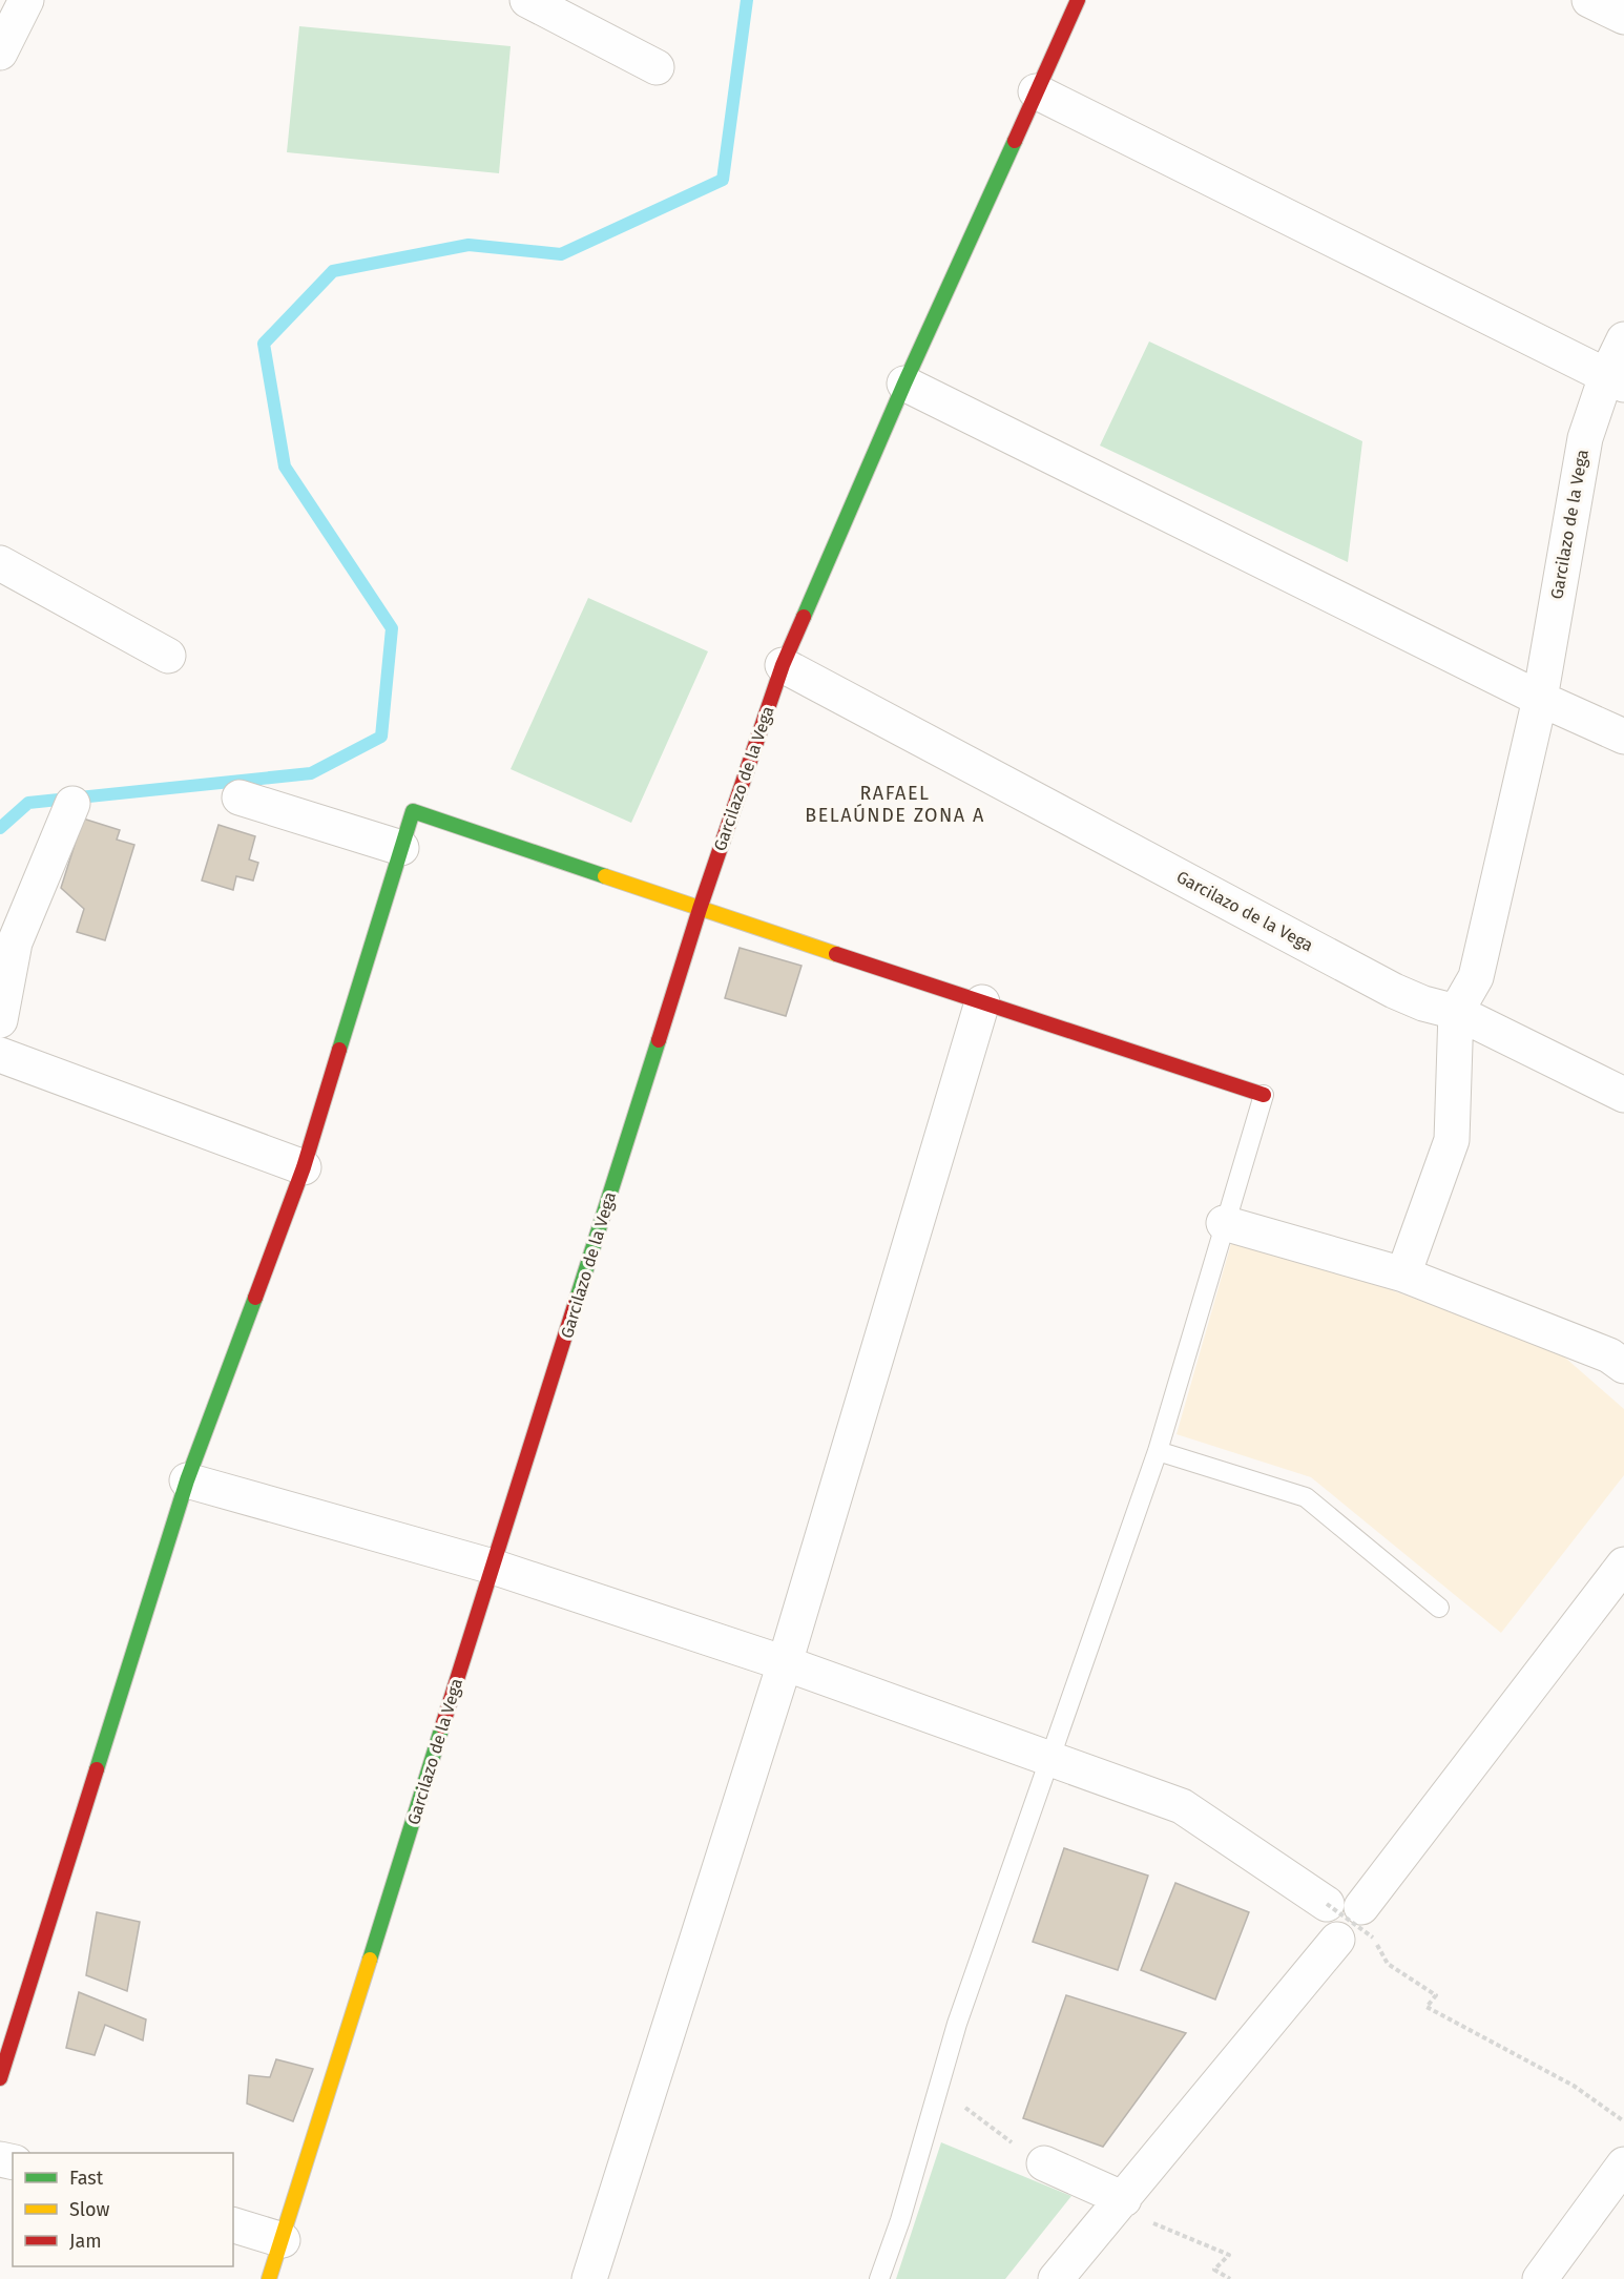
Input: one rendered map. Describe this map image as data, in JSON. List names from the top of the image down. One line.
{"streets":{"street":["Garcilazo de la Vega"]},"districts":["RAFAEL BELAÚNDE ZONA A"],"legend":["Fast","Slow","Jam"]}
